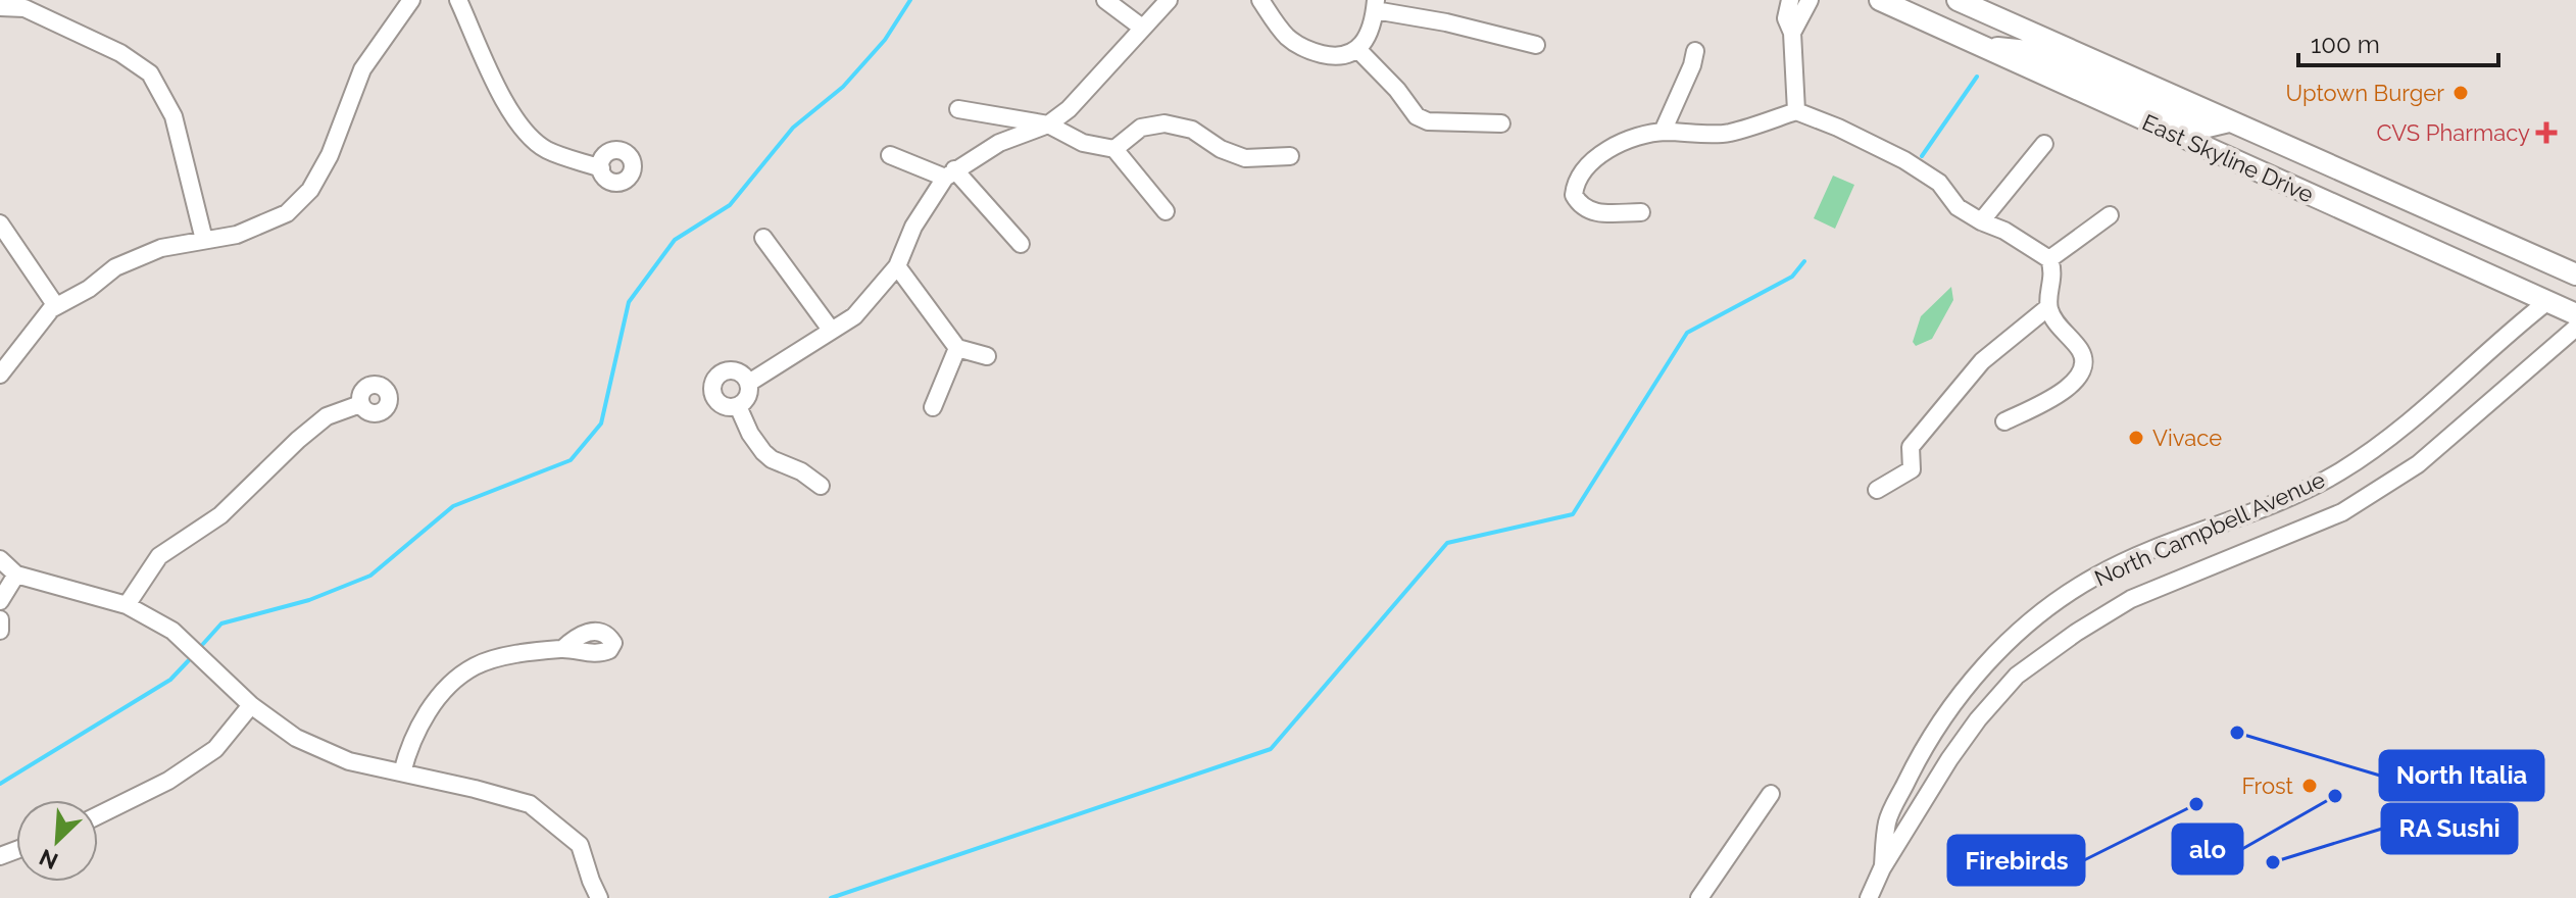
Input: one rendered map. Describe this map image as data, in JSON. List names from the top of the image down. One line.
{"streets":{"main road":["East Skyline Drive","North Campbell Avenue"]},"crossings":[["East Skyline Drive","North Campbell Avenue"]],"places":{"other":["Uptown Burger","Vivace","North Italia","Frost","alo","Firebirds","RA Sushi"],"health":["CVS Pharmacy"]},"scale_bar":"100 m","north":"bottom left"}
